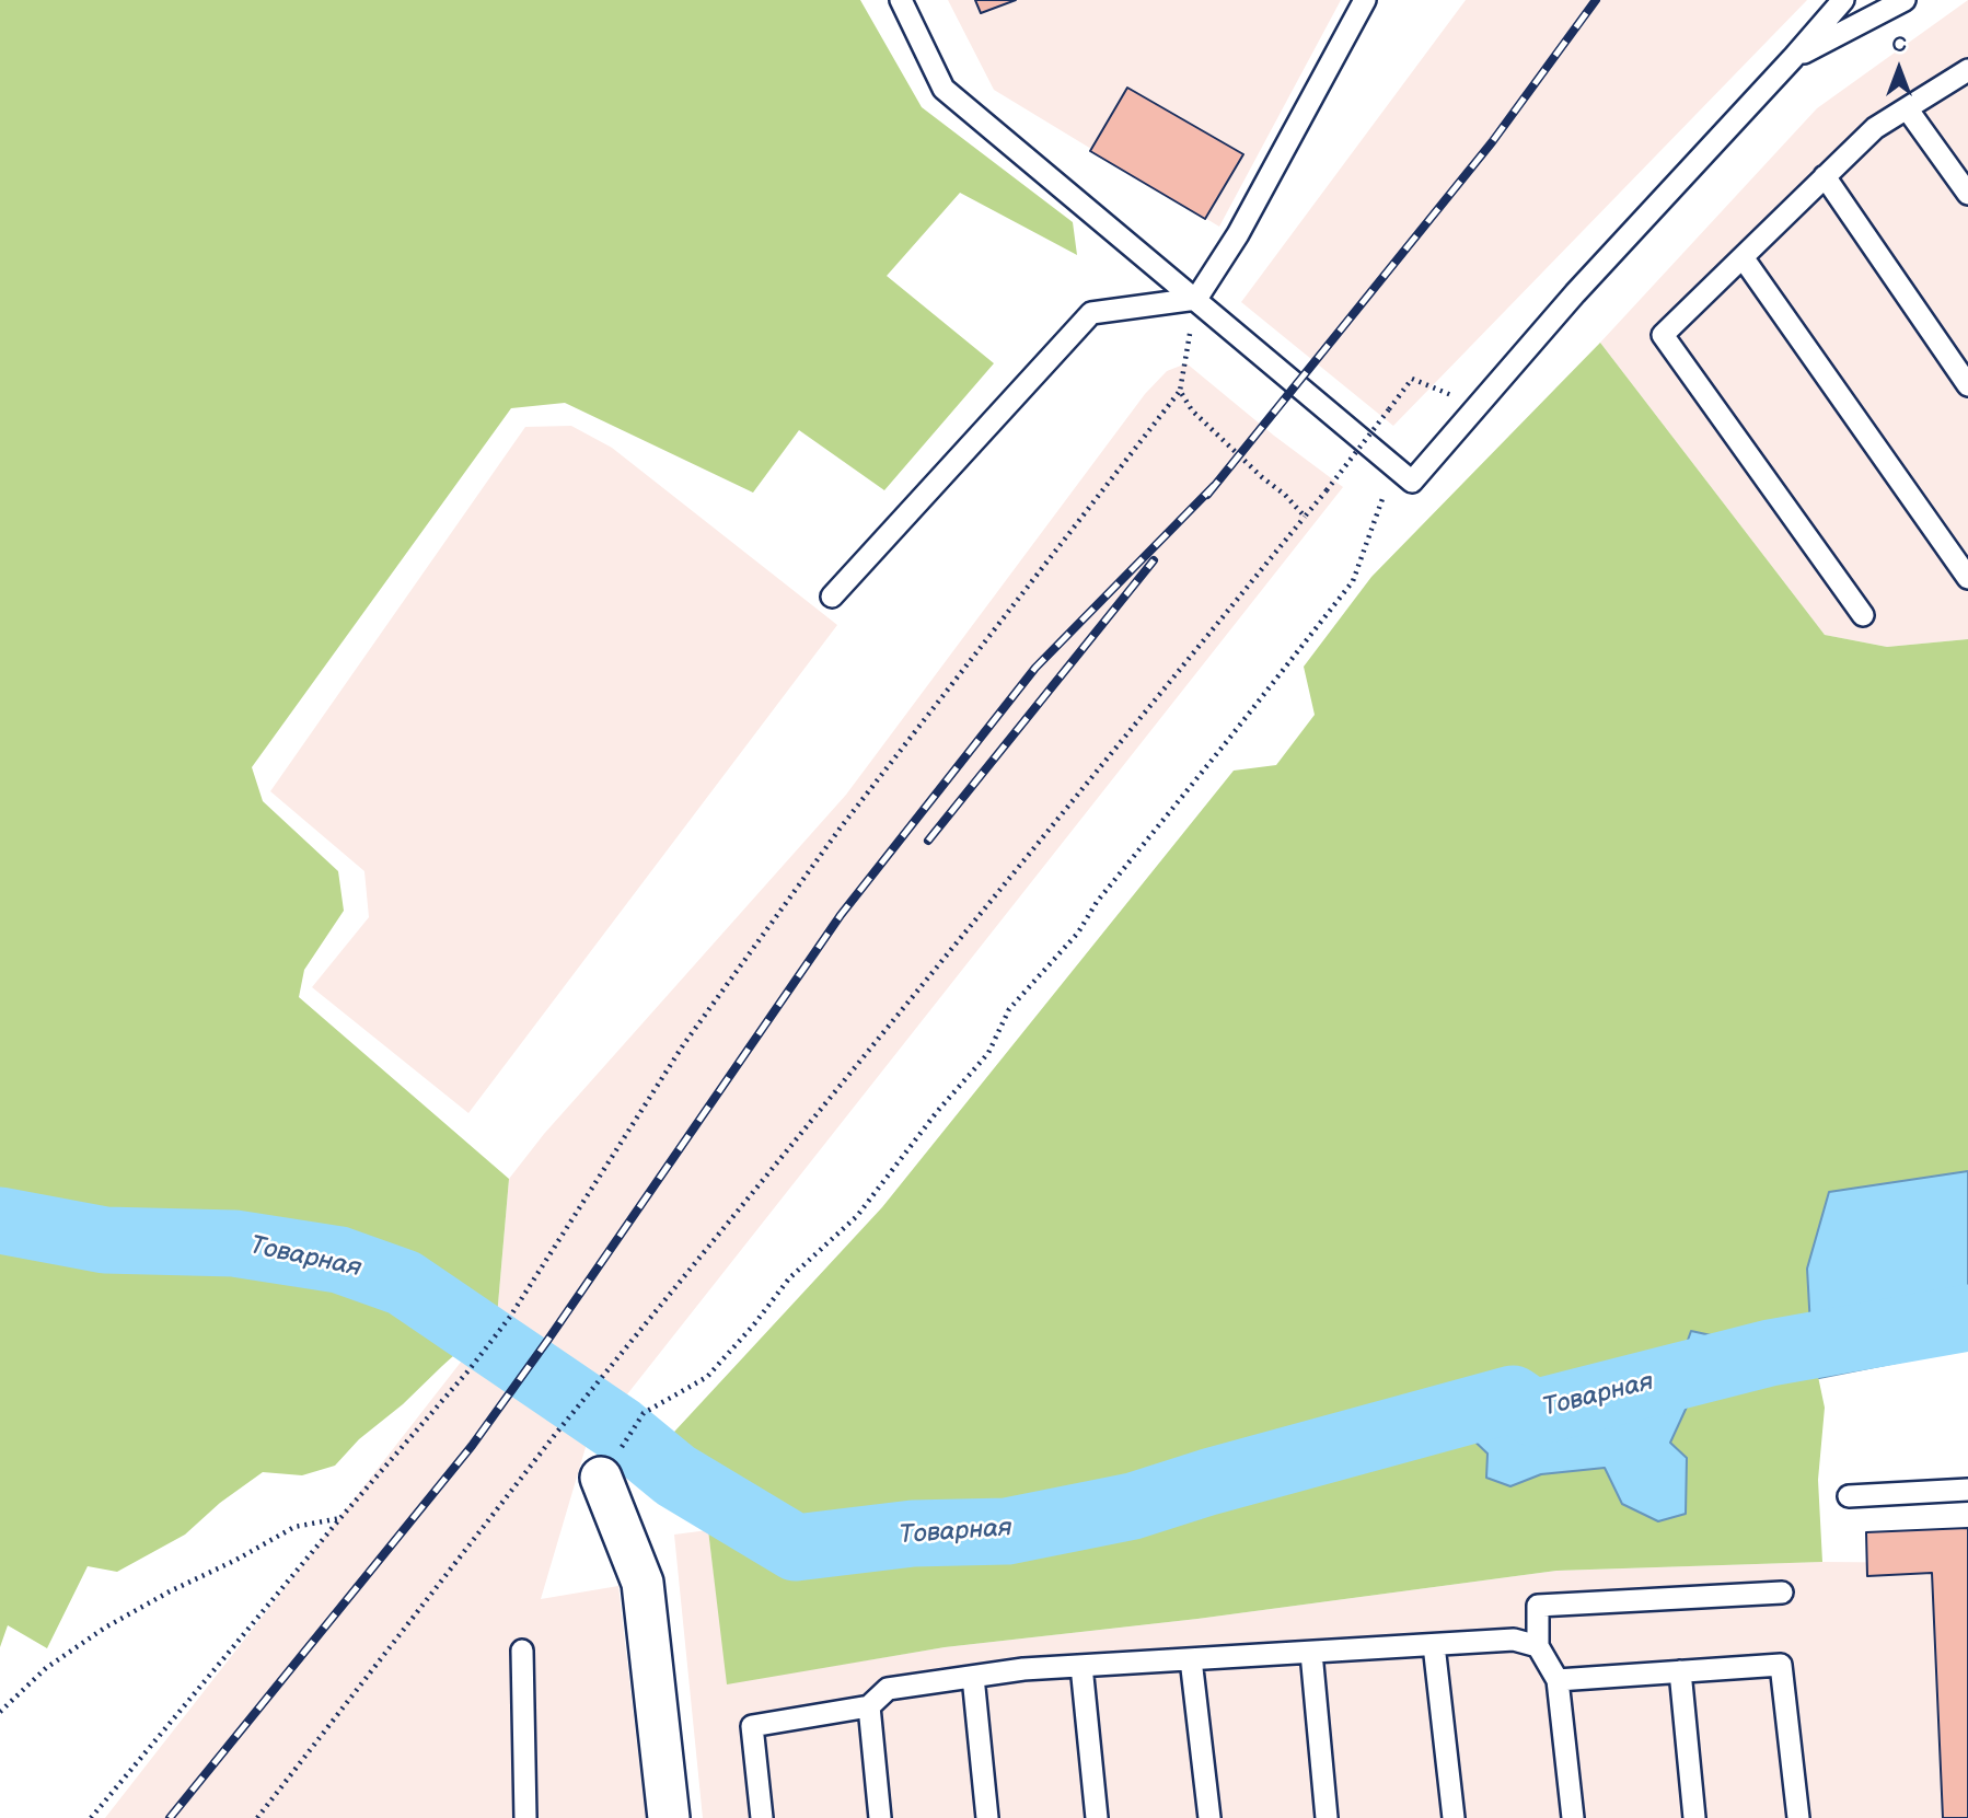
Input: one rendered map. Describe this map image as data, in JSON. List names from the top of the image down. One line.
{"water":["Товарная"],"north":"top"}
